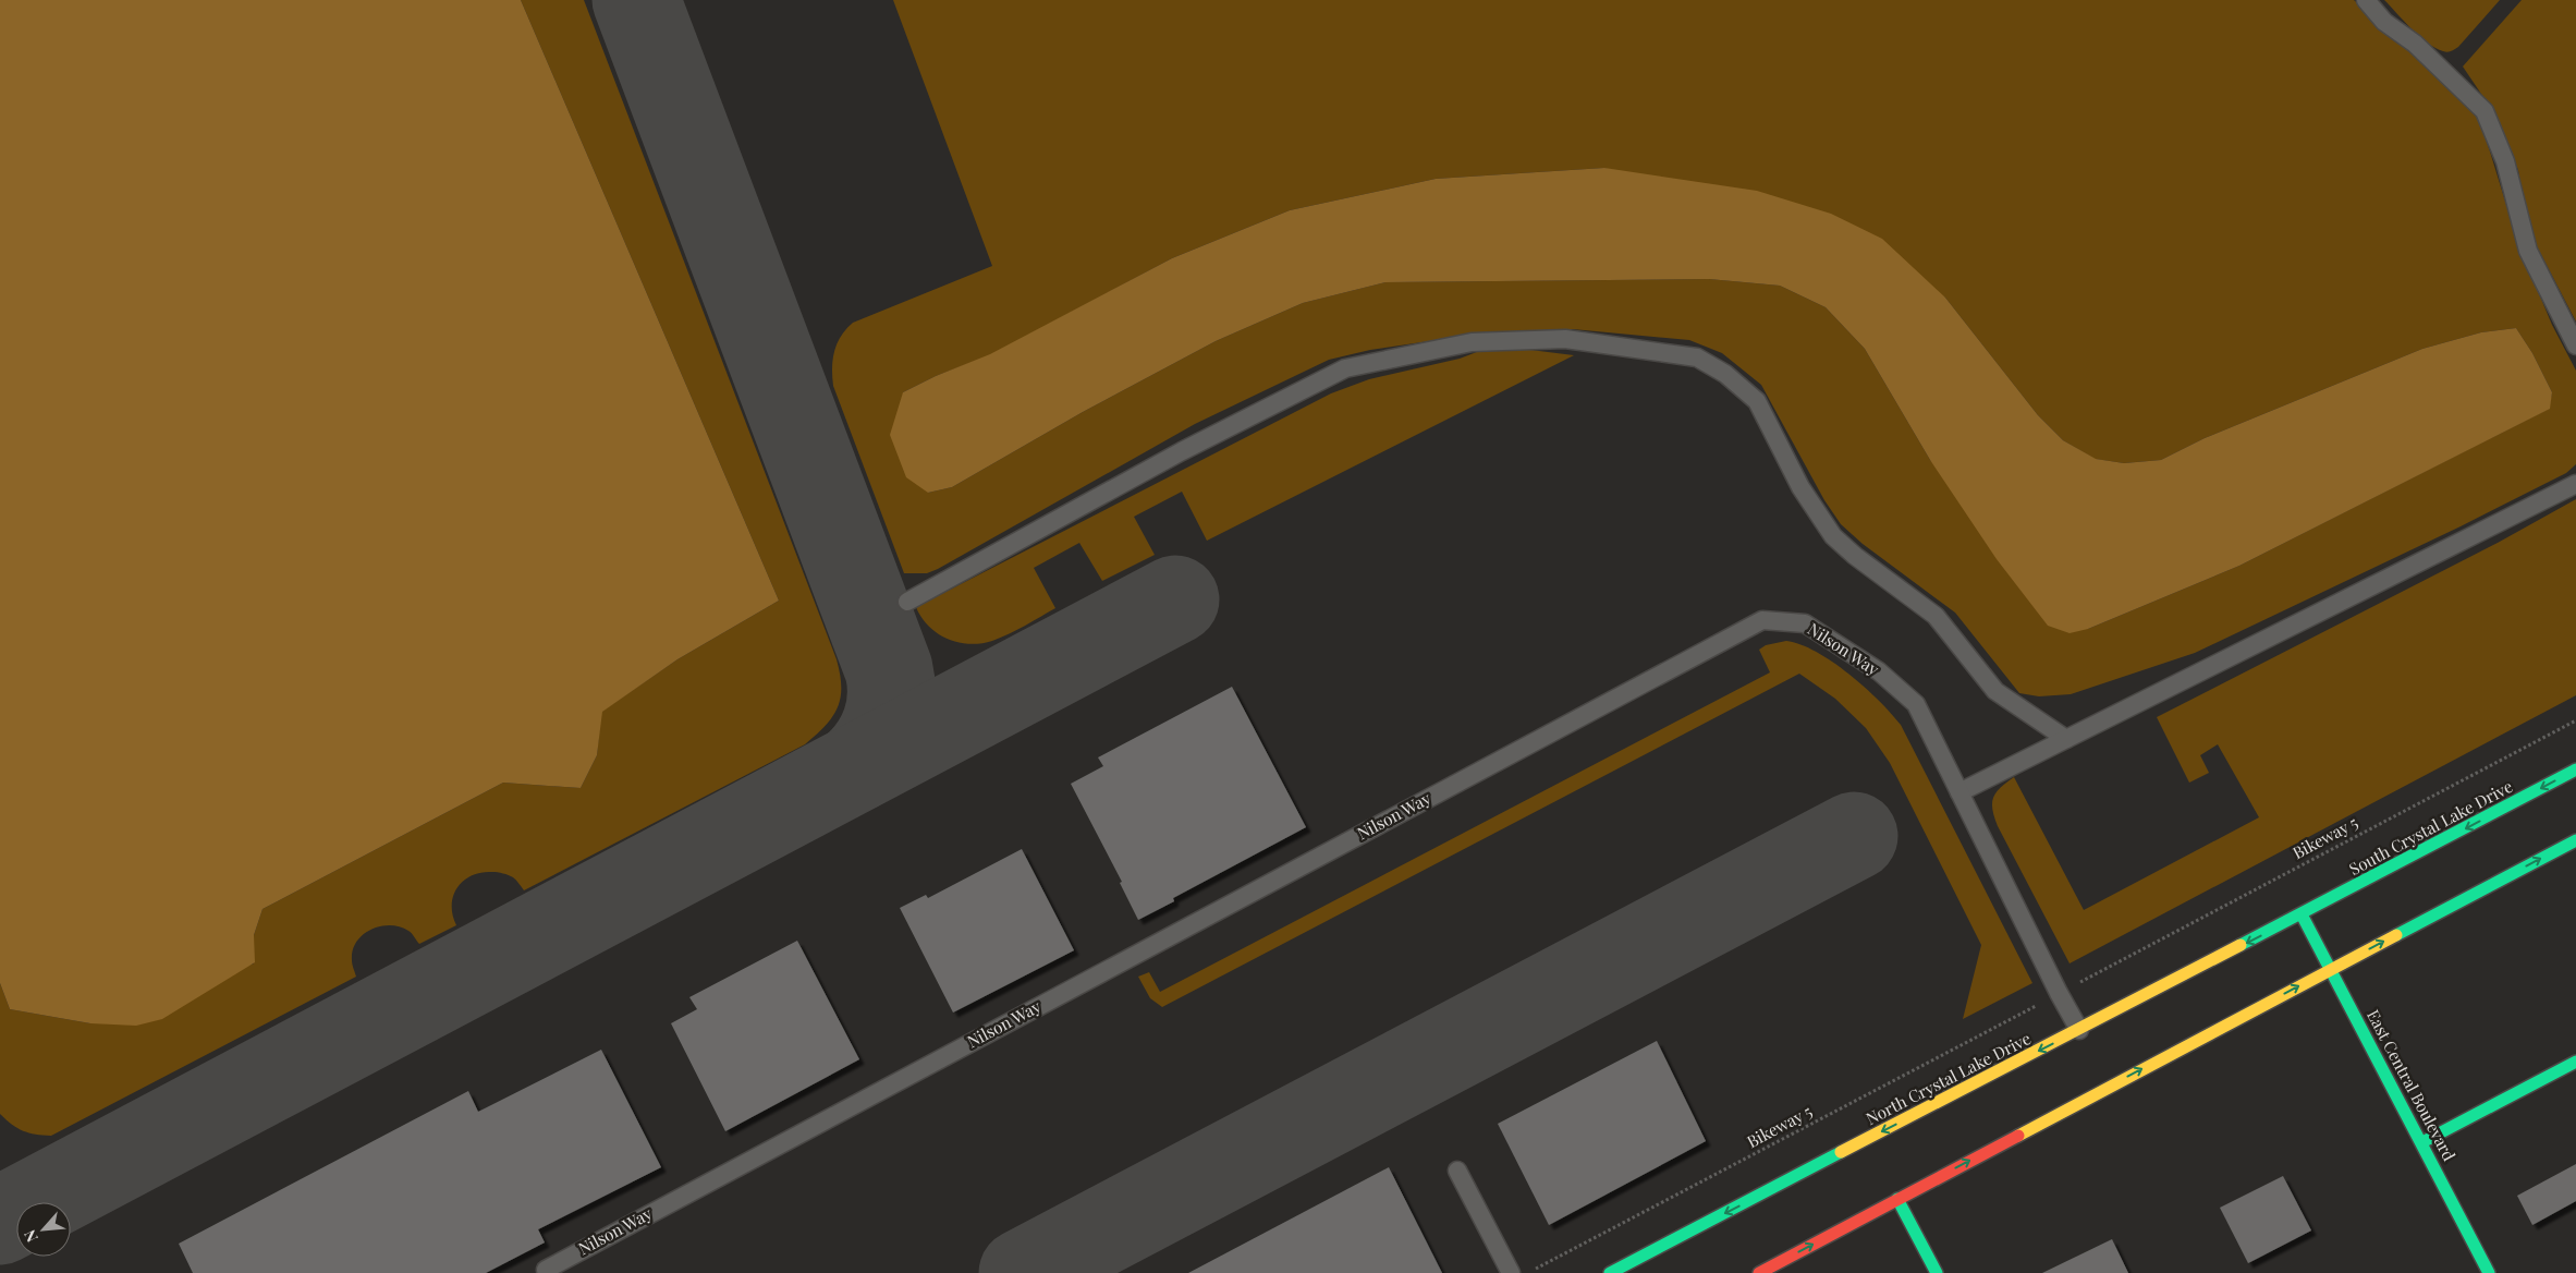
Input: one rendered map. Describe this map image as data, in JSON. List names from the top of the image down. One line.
{"streets":{"main road":["South Crystal Lake Drive","North Crystal Lake Drive","East Central Boulevard"],"lane":["Nilson Way"],"path":["Bikeway 5"]},"crossings":[["Nilson Way","North Crystal Lake Drive"],["South Crystal Lake Drive","North Crystal Lake Drive"],["South Crystal Lake Drive","East Central Boulevard"],["North Crystal Lake Drive","East Central Boulevard"]],"north":"bottom left"}
